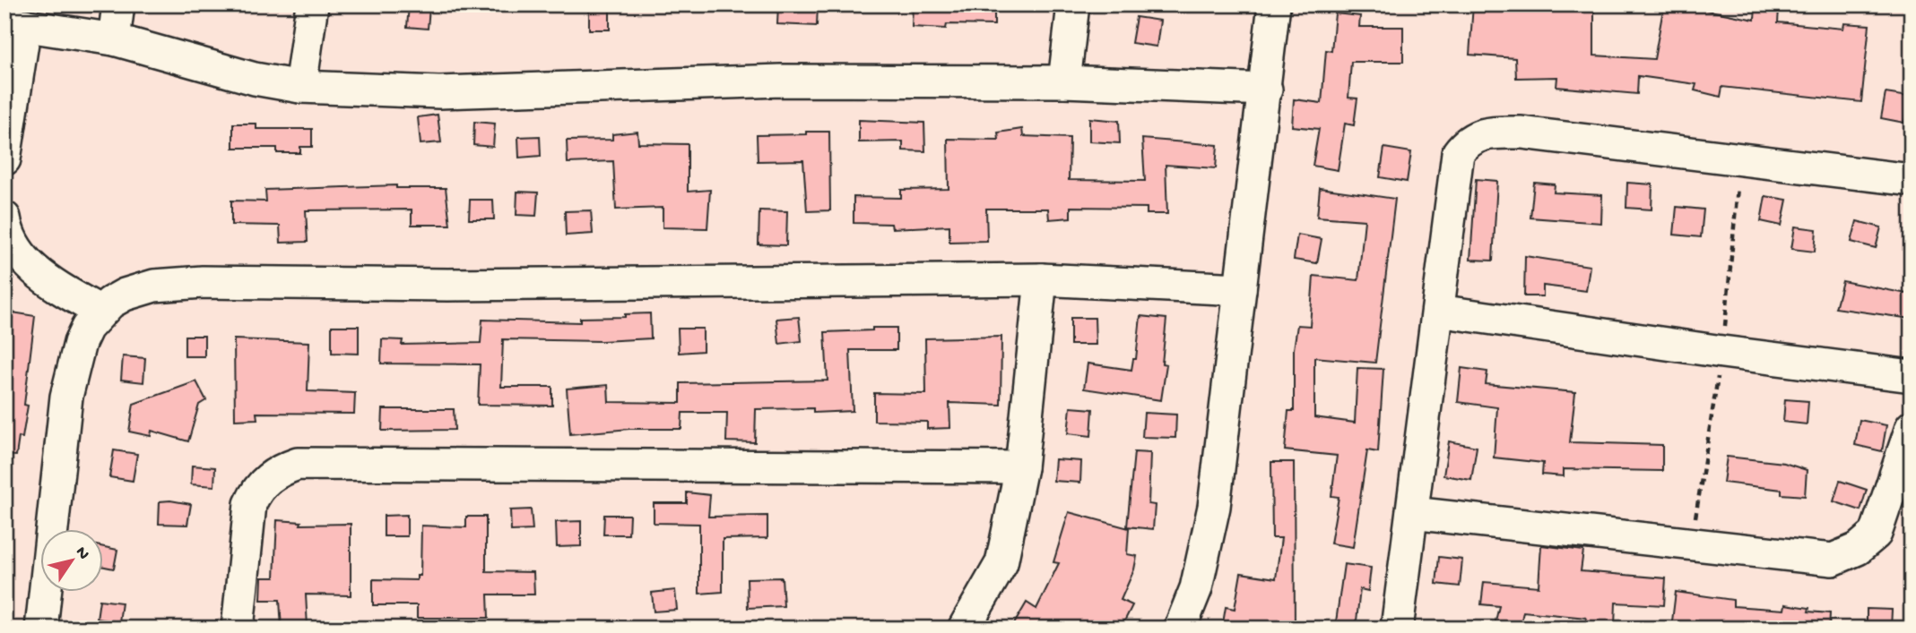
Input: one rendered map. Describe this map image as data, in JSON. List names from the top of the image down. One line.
{"north":"top right"}
